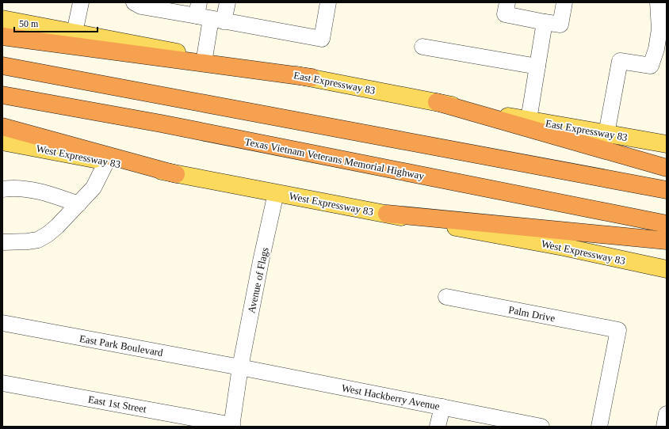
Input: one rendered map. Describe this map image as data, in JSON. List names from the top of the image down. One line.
{"streets":{"highway":["Texas Vietnam Veterans Memorial Highway"],"main road":["East Expressway 83","West Expressway 83"],"street":["Avenue of Flags","Palm Drive","East Park Boulevard","West Hackberry Avenue","East 1st Street"]},"crossings":[["West Expressway 83","Avenue of Flags"],["Avenue of Flags","East Park Boulevard"],["Avenue of Flags","West Hackberry Avenue"],["Avenue of Flags","East 1st Street"],["East Park Boulevard","West Hackberry Avenue"]],"scale_bar":"50 m"}
